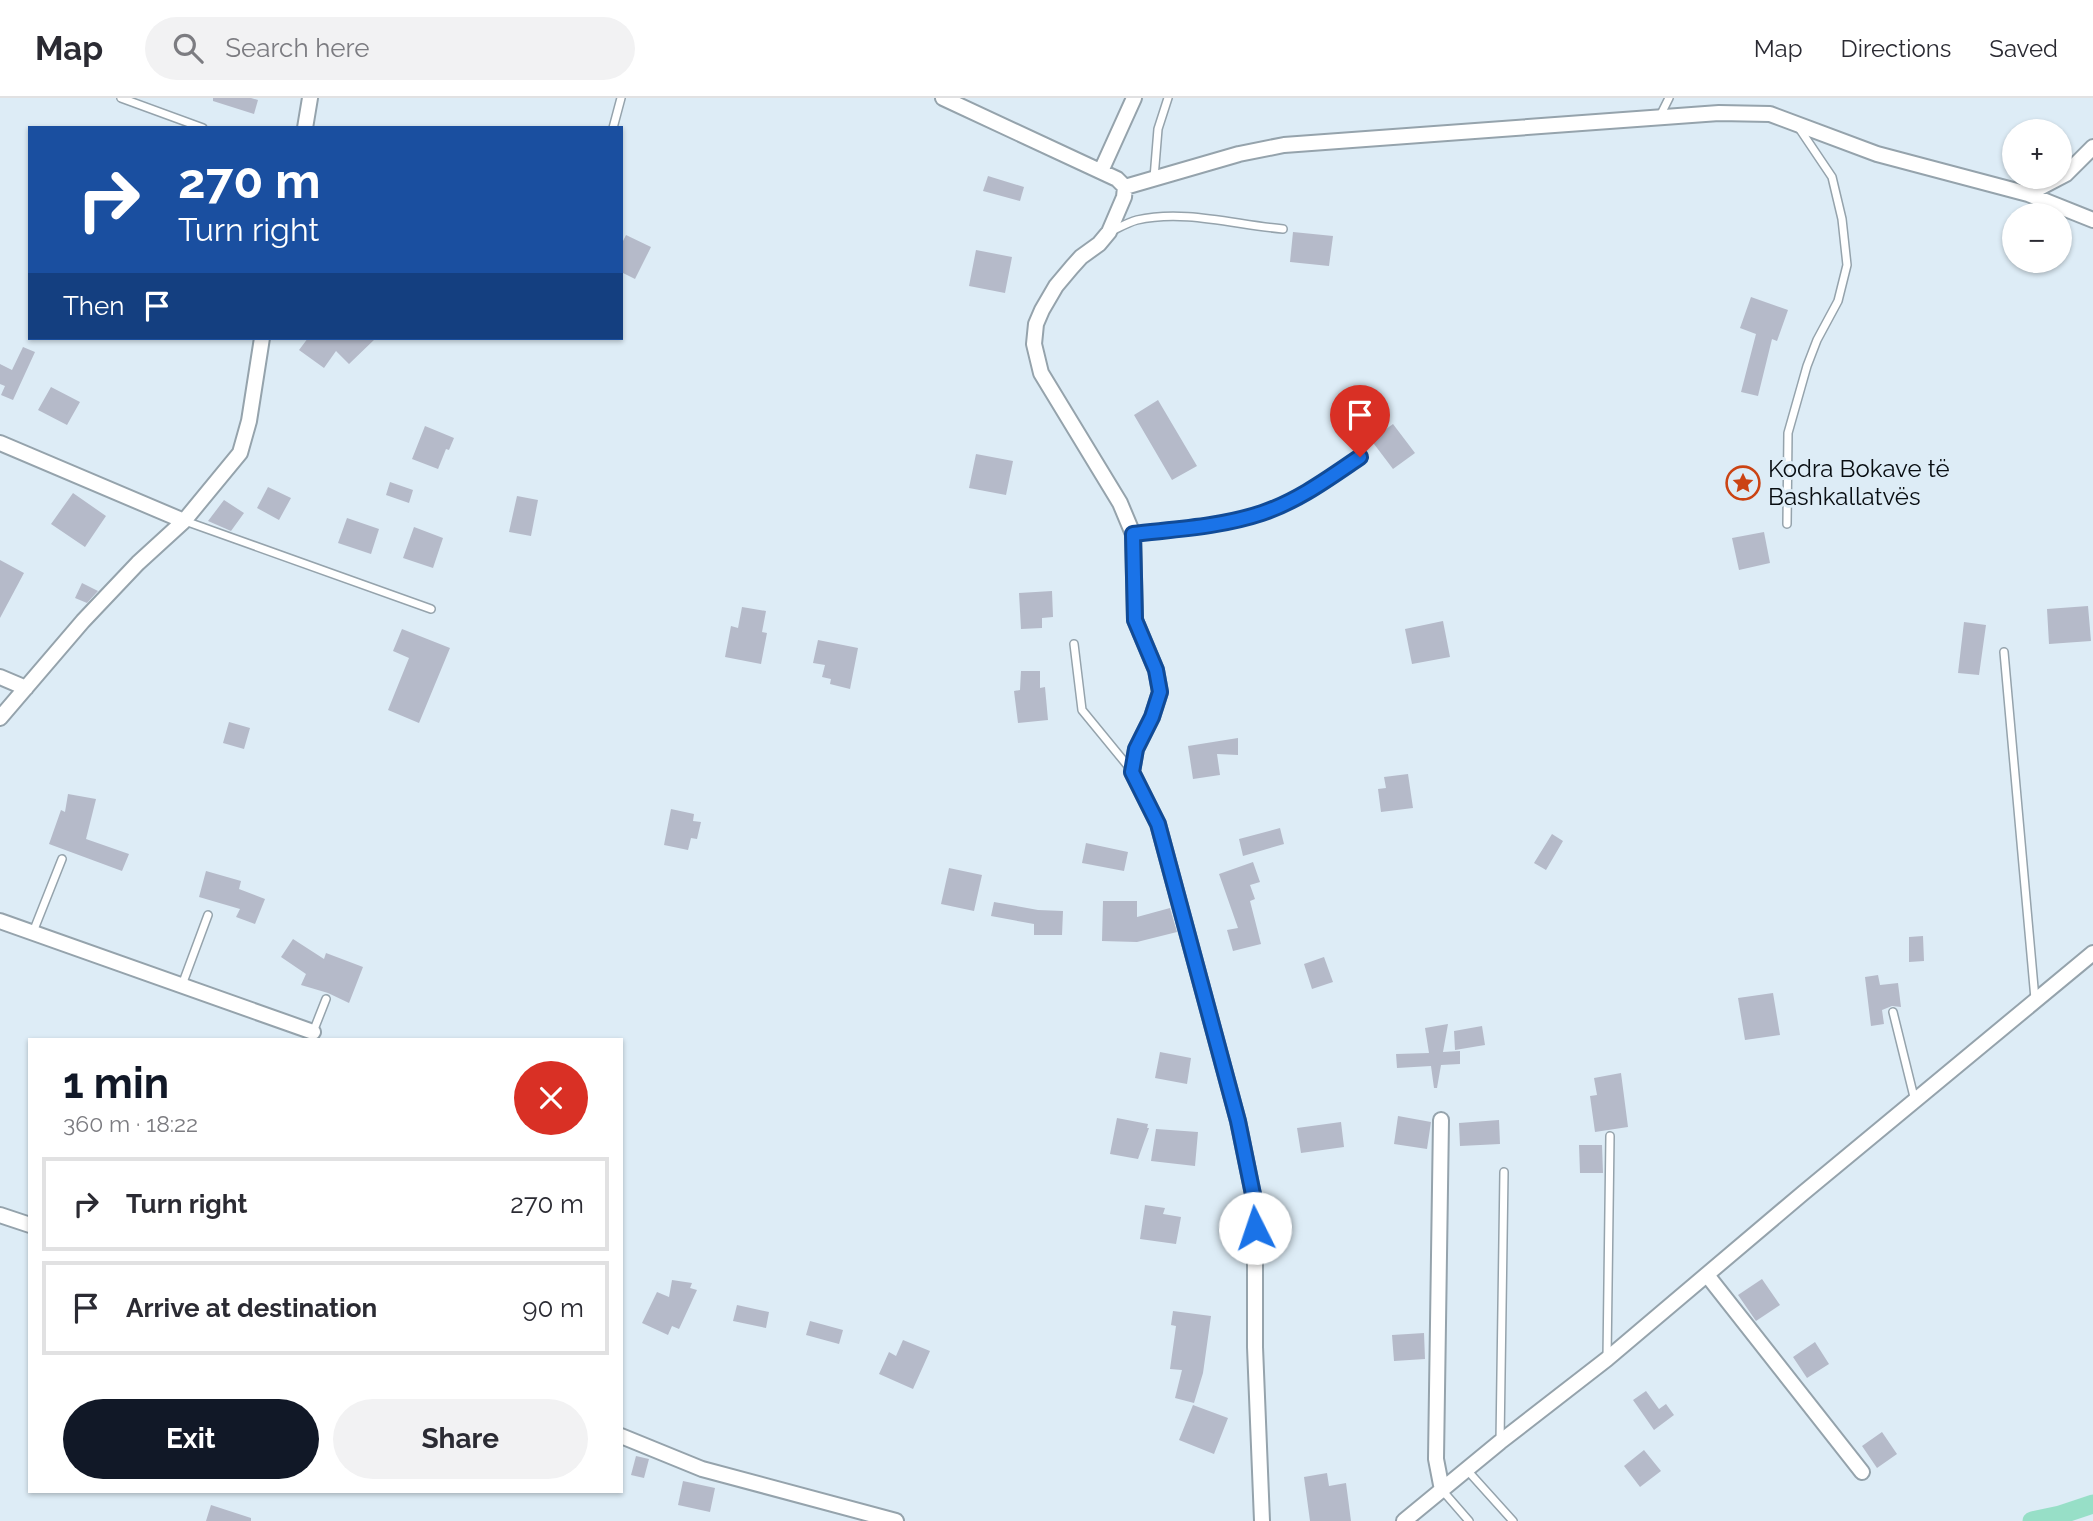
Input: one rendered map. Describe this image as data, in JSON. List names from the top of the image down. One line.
{"places":{"place":["Kodra Bokave të Bashkallatvës"]},"page":{"header":"Map","search":"Search here","nav":["Map","Directions","Saved"],"map_buttons":["+","−"],"turn":["270 m","Turn right"],"then":"Then","heading":["1 min","360 m · 18:22"],"list":[{"name":"Turn right","value":"270 m"},{"name":"Arrive at destination","value":"90 m"}],"buttons":["Exit","Share"]}}
